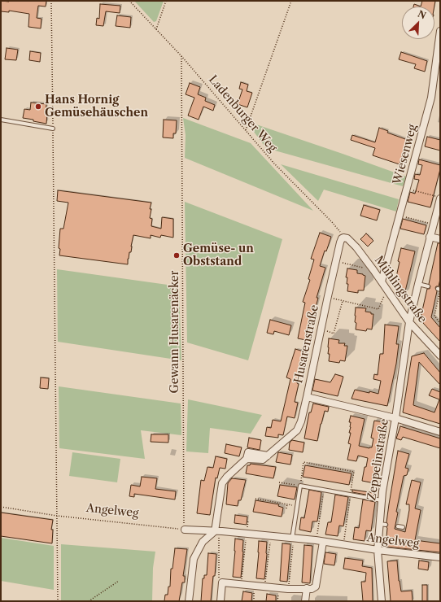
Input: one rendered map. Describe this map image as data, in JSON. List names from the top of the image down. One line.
{"streets":{"street":["Wiesenweg","Mühlingstraße","Husarenstraße","Zeppelinstraße","Angelweg"],"path":["Ladenburger Weg","Gewann Husarenäcker"]},"crossings":[["Ladenburger Weg","Mühlingstraße"],["Ladenburger Weg","Gewann Husarenäcker"],["Ladenburger Weg","Husarenstraße"],["Wiesenweg","Mühlingstraße"],["Mühlingstraße","Husarenstraße"],["Mühlingstraße","Zeppelinstraße"],["Gewann Husarenäcker","Angelweg"],["Husarenstraße","Zeppelinstraße"],["Zeppelinstraße","Angelweg"]],"places":["Hans Hornig Gemüsehäuschen","Gemüse- un Obststand"],"north":"top right"}
